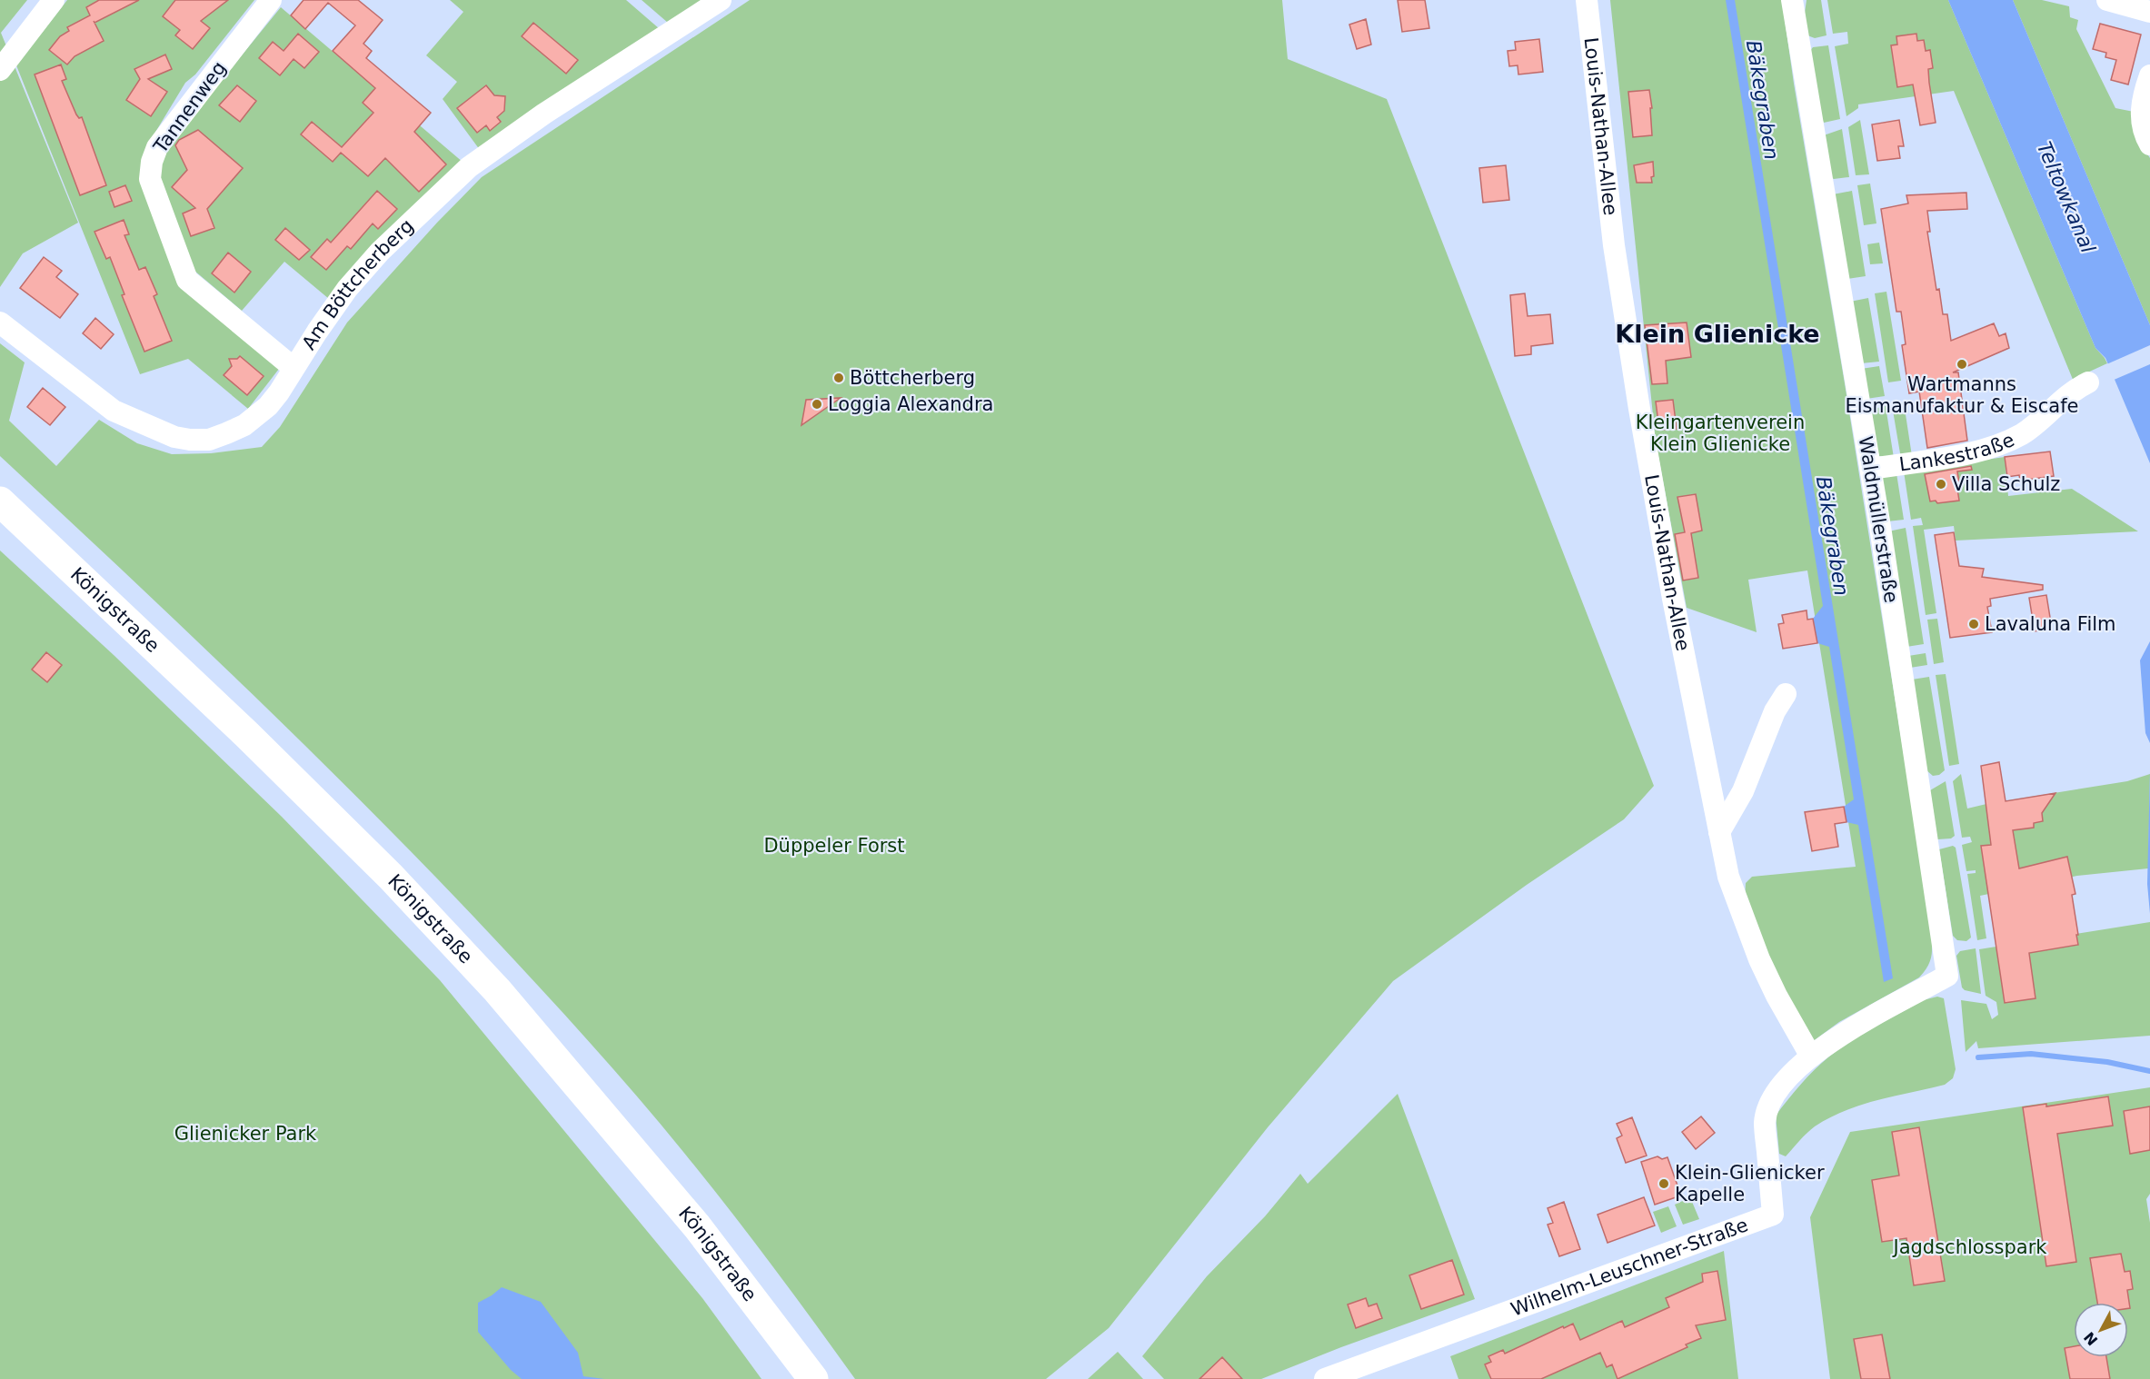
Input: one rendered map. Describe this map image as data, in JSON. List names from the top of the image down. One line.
{"streets":{"main road":["Königstraße"],"street":["Tannenweg","Louis-Nathan-Allee","Am Böttcherberg","Lankestraße","Waldmüllerstraße","Wilhelm-Leuschner-Straße"]},"crossings":[["Tannenweg","Am Böttcherberg"],["Louis-Nathan-Allee","Wilhelm-Leuschner-Straße"],["Lankestraße","Waldmüllerstraße"],["Waldmüllerstraße","Wilhelm-Leuschner-Straße"]],"districts":["Klein Glienicke"],"water":["Bäkegraben","Teltowkanal"],"parks":["Kleingartenverein Klein Glienicke","Düppeler Forst","Glienicker Park","Jagdschlosspark"],"places":["Wartmanns Eismanufaktur & Eiscafe","Böttcherberg","Loggia Alexandra","Villa Schulz","Lavaluna Film","Klein-Glienicker Kapelle"],"north":"bottom left"}
